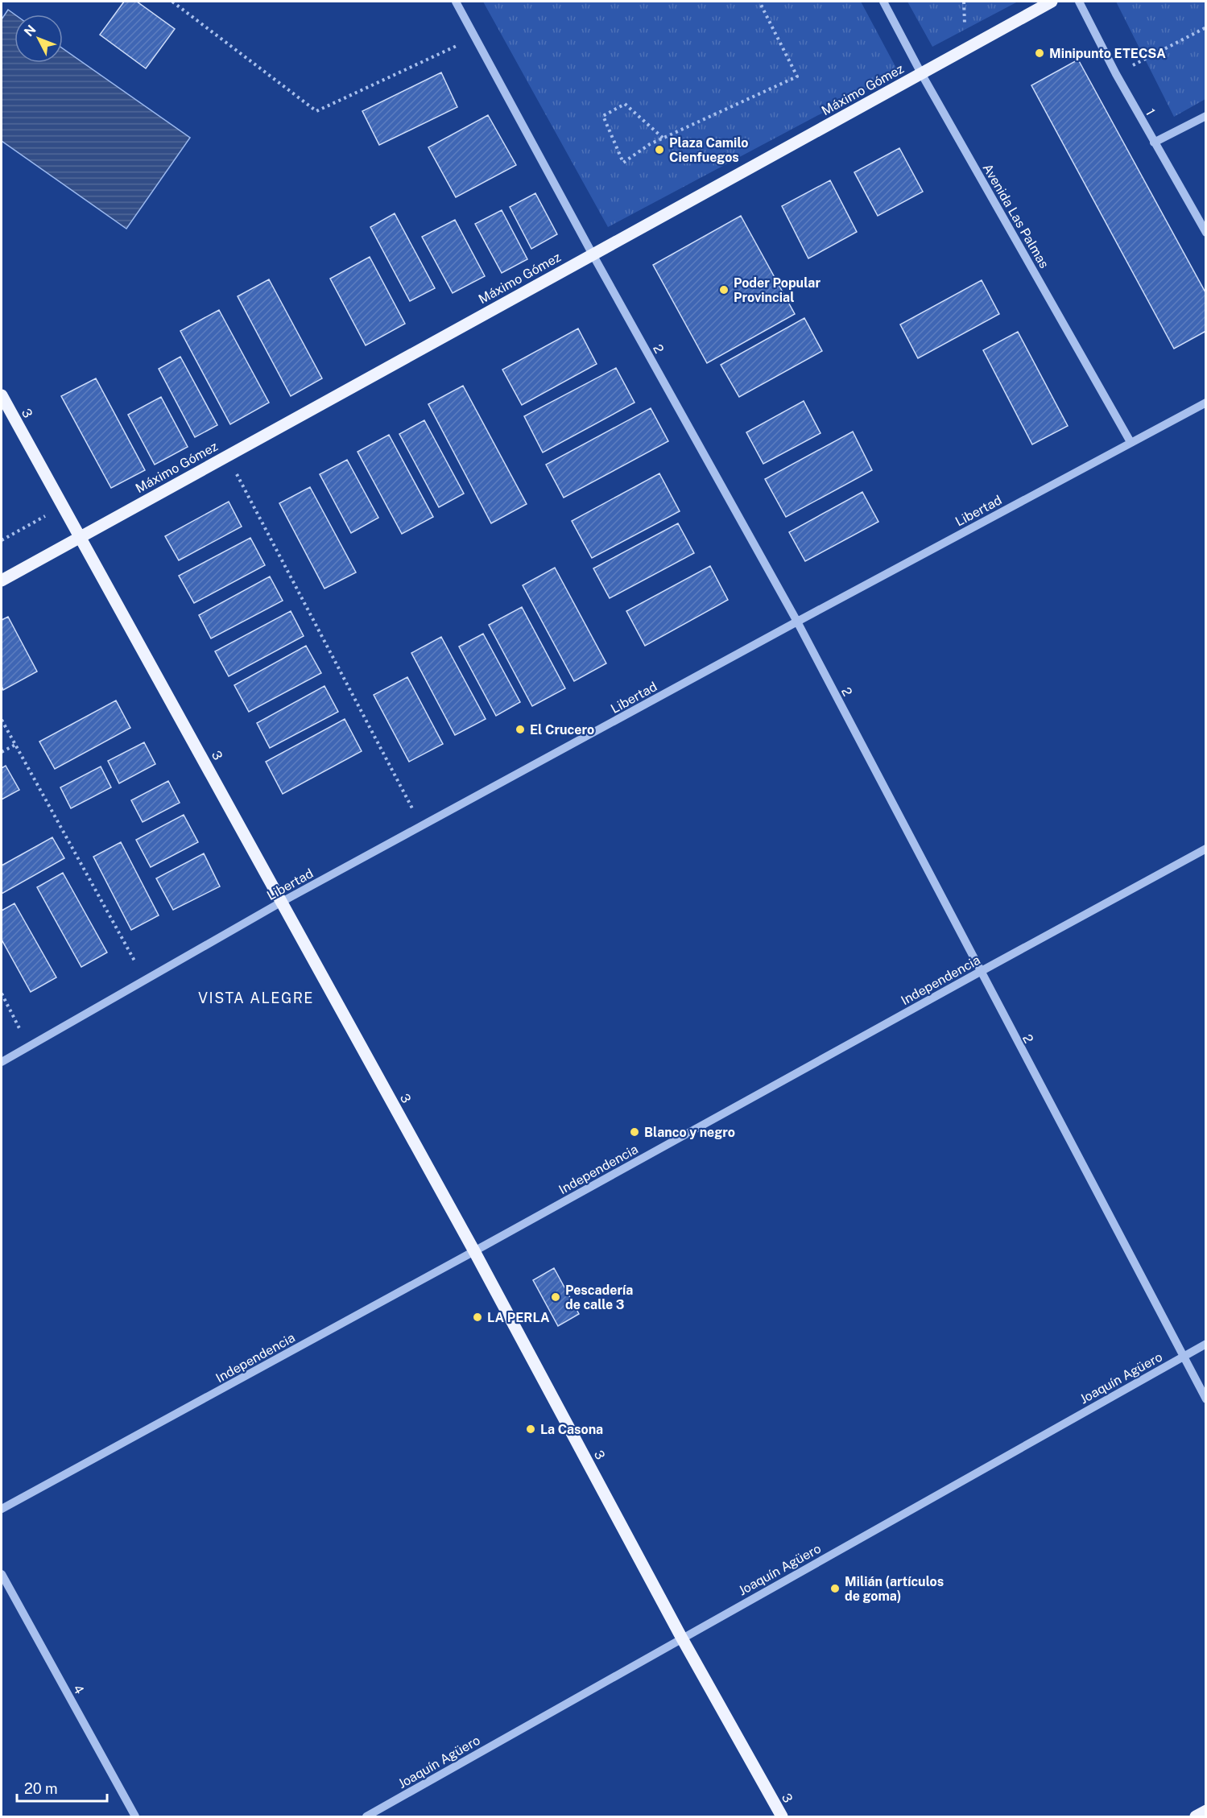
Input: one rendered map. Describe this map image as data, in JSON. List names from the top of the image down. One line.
{"streets":{"main road":["Máximo Gómez","3"],"street":["1","Avenida Las Palmas","2","Libertad","Independencia","Joaquín Agüero","4"]},"crossings":[["Máximo Gómez","Avenida Las Palmas"],["Máximo Gómez","2"],["Máximo Gómez","3"],["Avenida Las Palmas","Libertad"],["2","Libertad"],["2","Independencia"],["2","Joaquín Agüero"],["3","Libertad"],["3","Independencia"],["3","Joaquín Agüero"]],"districts":["VISTA ALEGRE"],"places":["Minipunto ETECSA","Plaza Camilo Cienfuegos","Poder Popular Provincial","El Crucero","Blanco y negro","Pescadería de calle 3","LA PERLA","La Casona","Milián (artículos de goma)"],"scale_bar":"20 m","north":"top left"}
